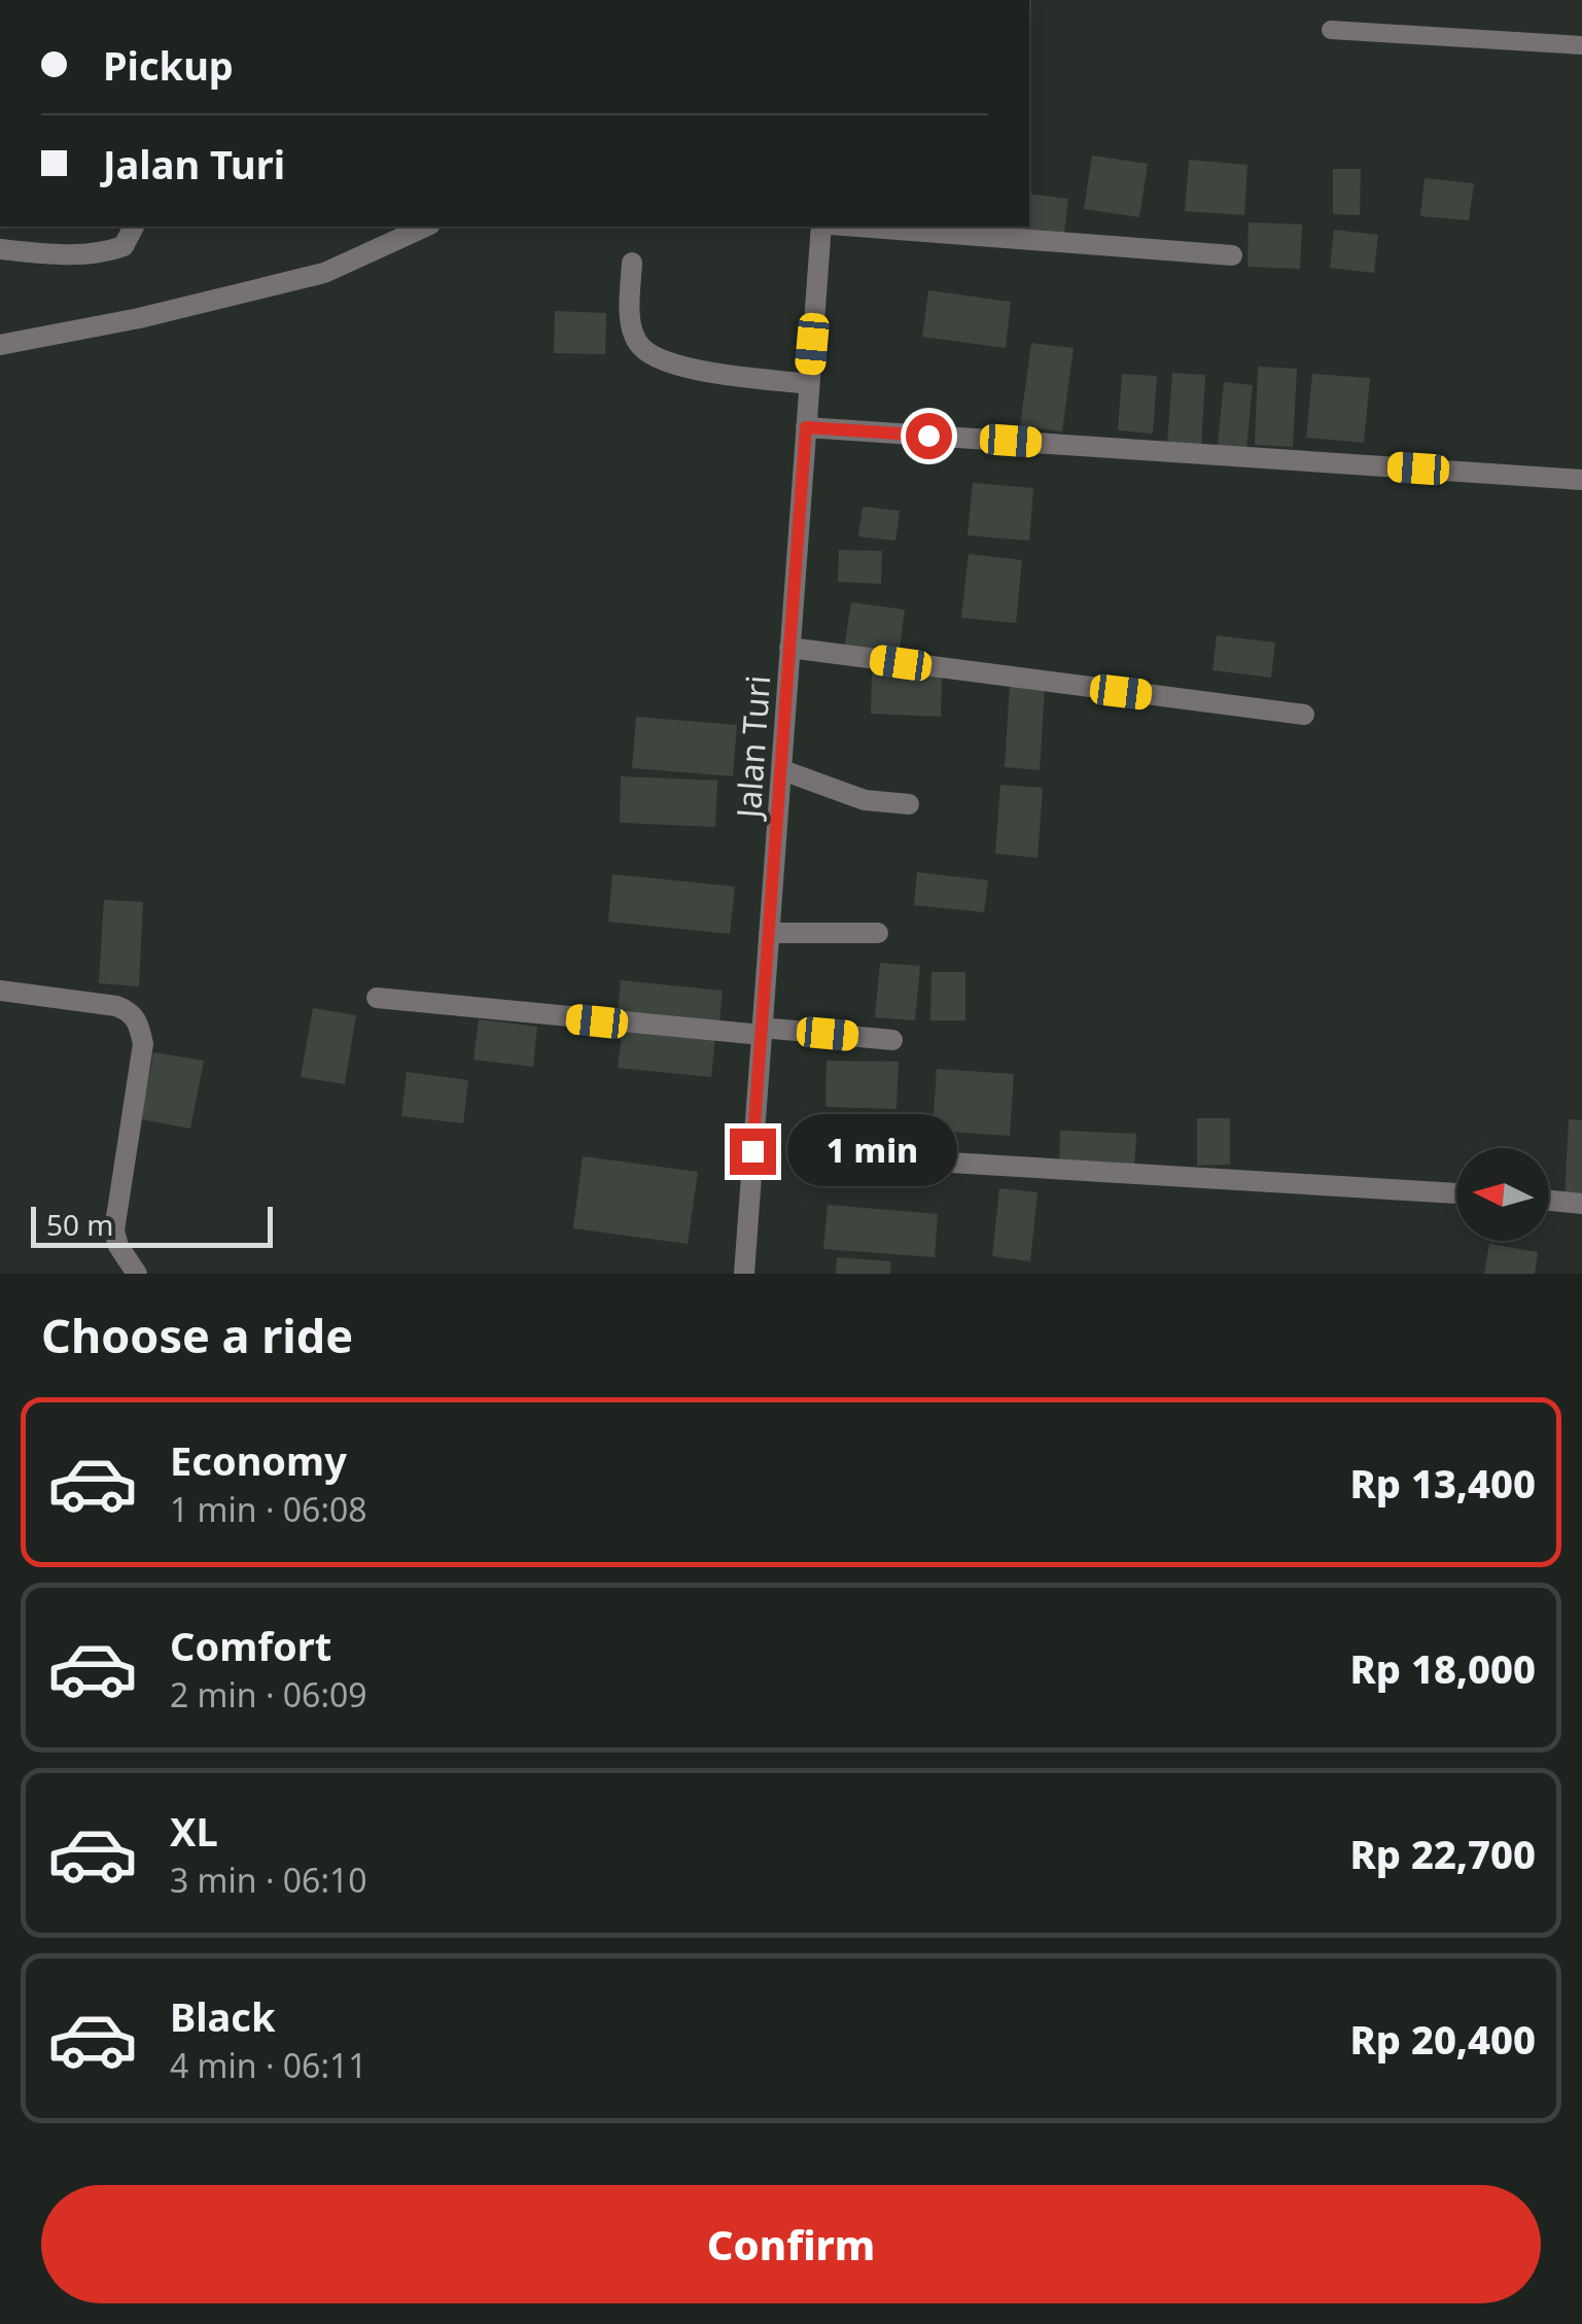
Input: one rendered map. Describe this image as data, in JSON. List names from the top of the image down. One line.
{"streets":{"street":["Jalan Turi"]},"scale_bar":"50 m","north":"left","page":{"banner":["Pickup","Jalan Turi"],"bubble":"1 min","scale":"50 m","heading":"Choose a ride","list":[{"name":"Economy","note":"1 min · 06:08","value":"Rp 13,400"},{"name":"Comfort","note":"2 min · 06:09","value":"Rp 18,000"},{"name":"XL","note":"3 min · 06:10","value":"Rp 22,700"},{"name":"Black","note":"4 min · 06:11","value":"Rp 20,400"}],"buttons":"Confirm"}}
